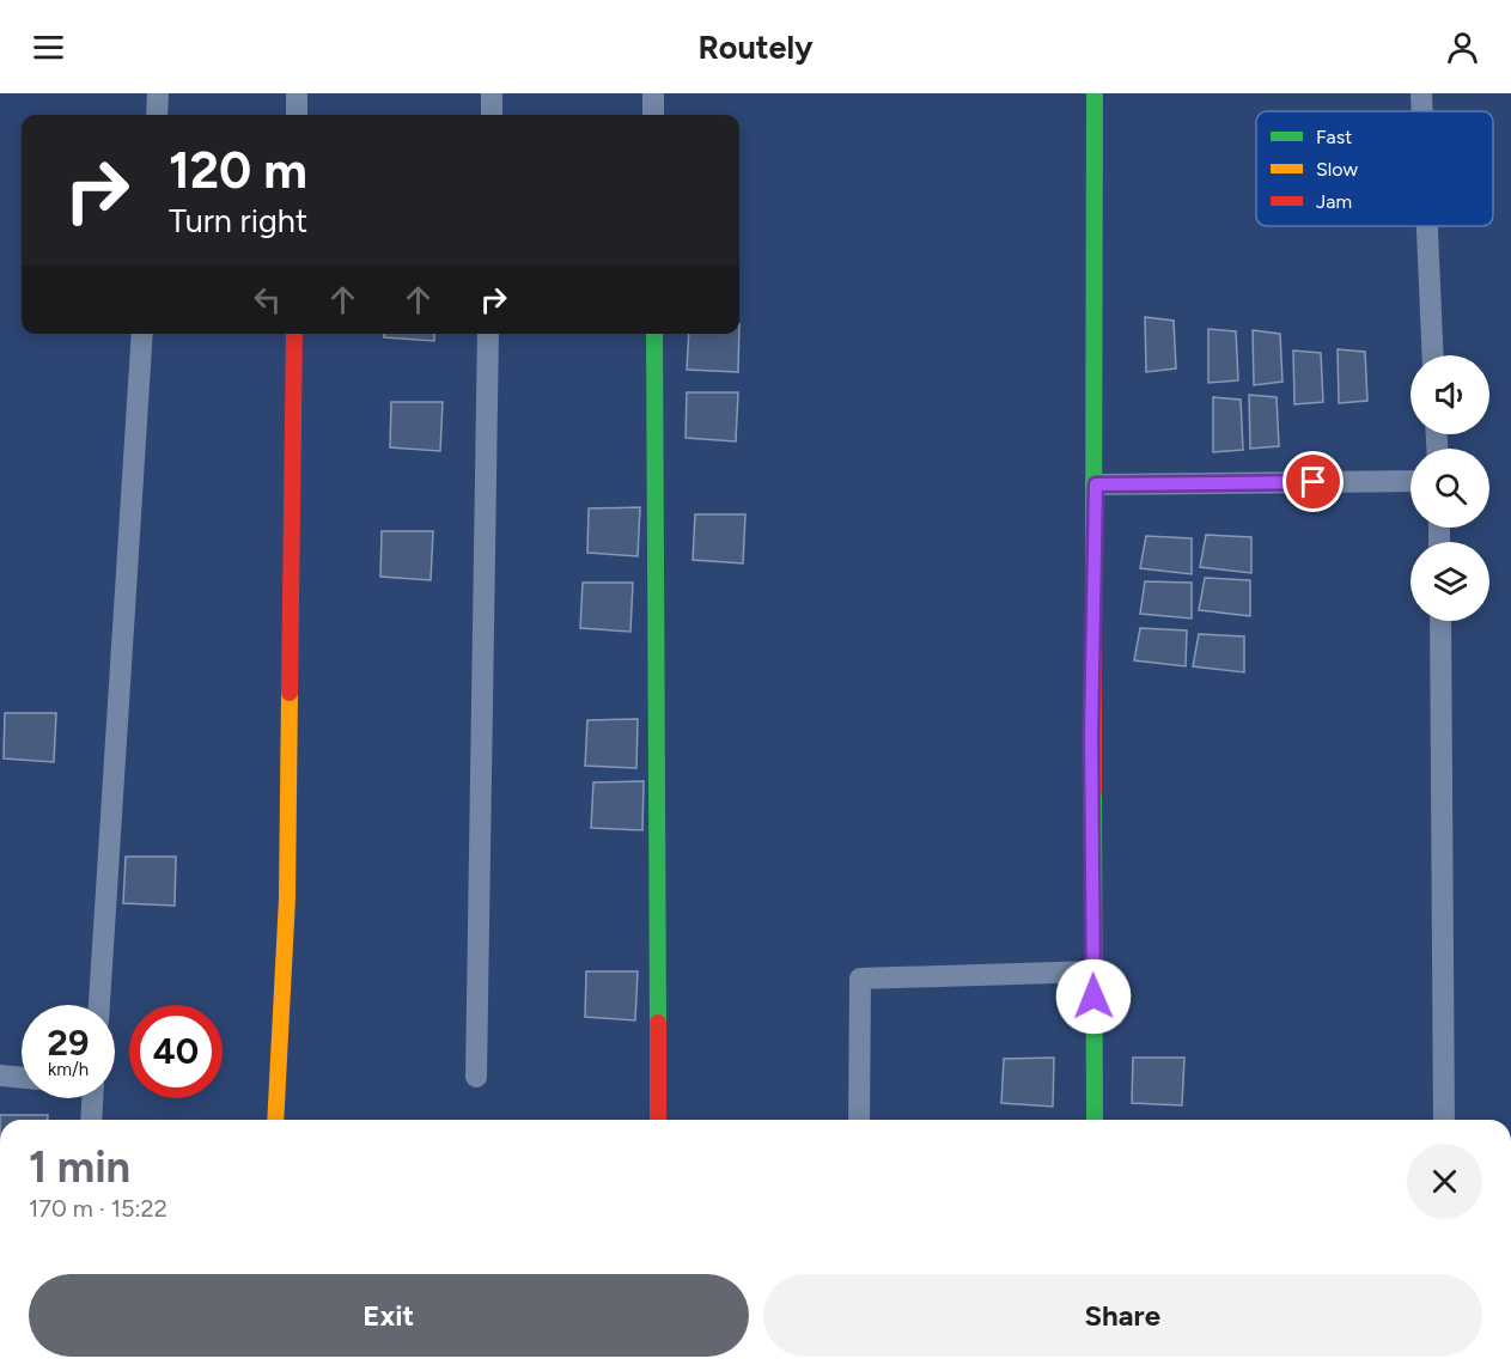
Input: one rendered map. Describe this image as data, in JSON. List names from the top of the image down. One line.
{"legend":["Fast","Slow","Jam"],"page":{"header":"Routely","turn":["120 m","Turn right"],"speed":"29 km/h","limit":"40","heading":["1 min","170 m · 15:22"],"buttons":["Exit","Share"]}}
